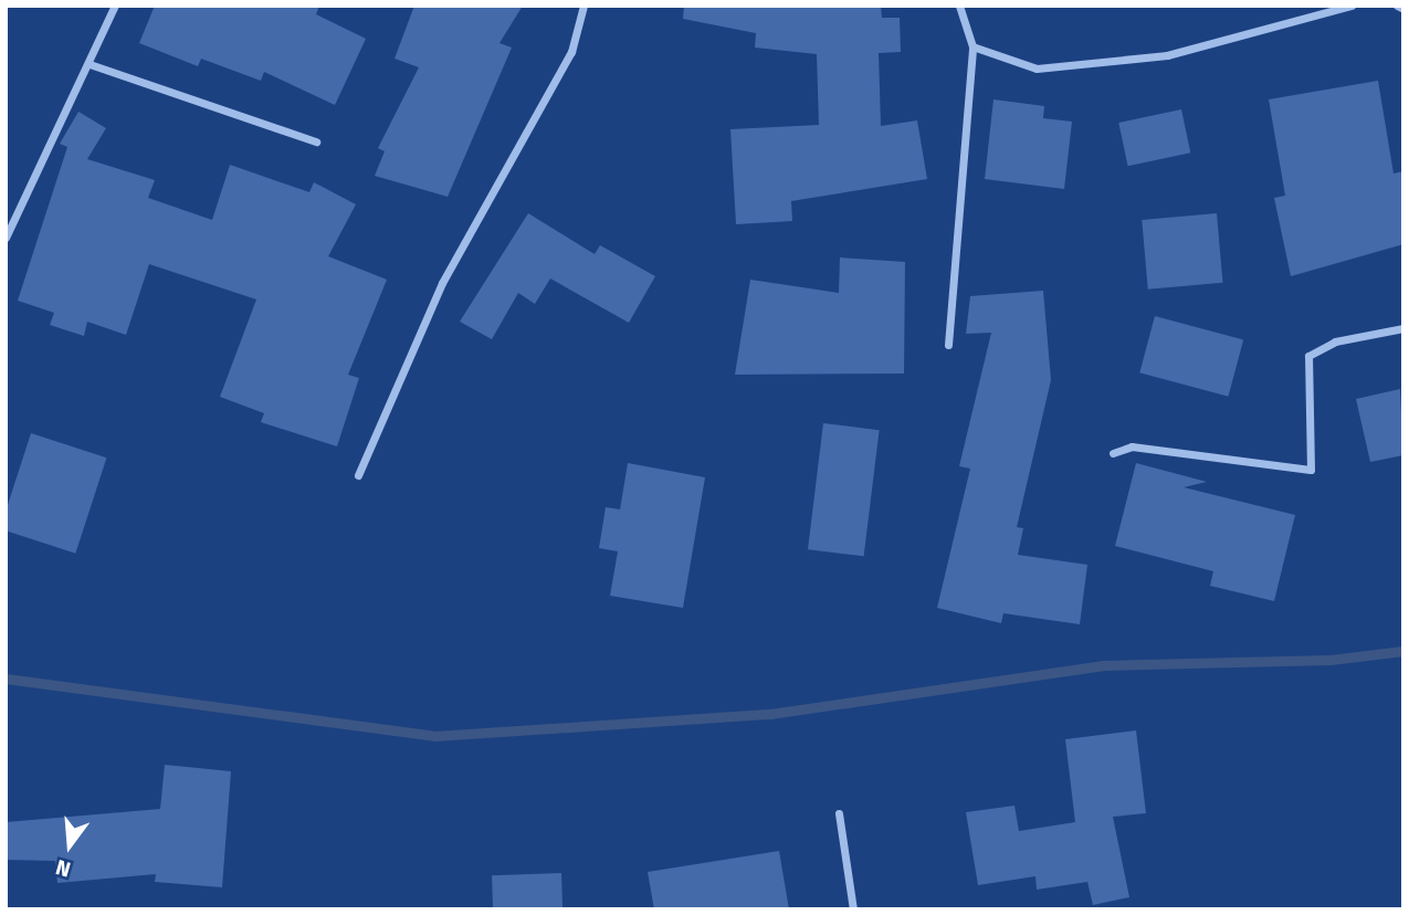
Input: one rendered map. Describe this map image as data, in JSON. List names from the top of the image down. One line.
{"north":"bottom"}
